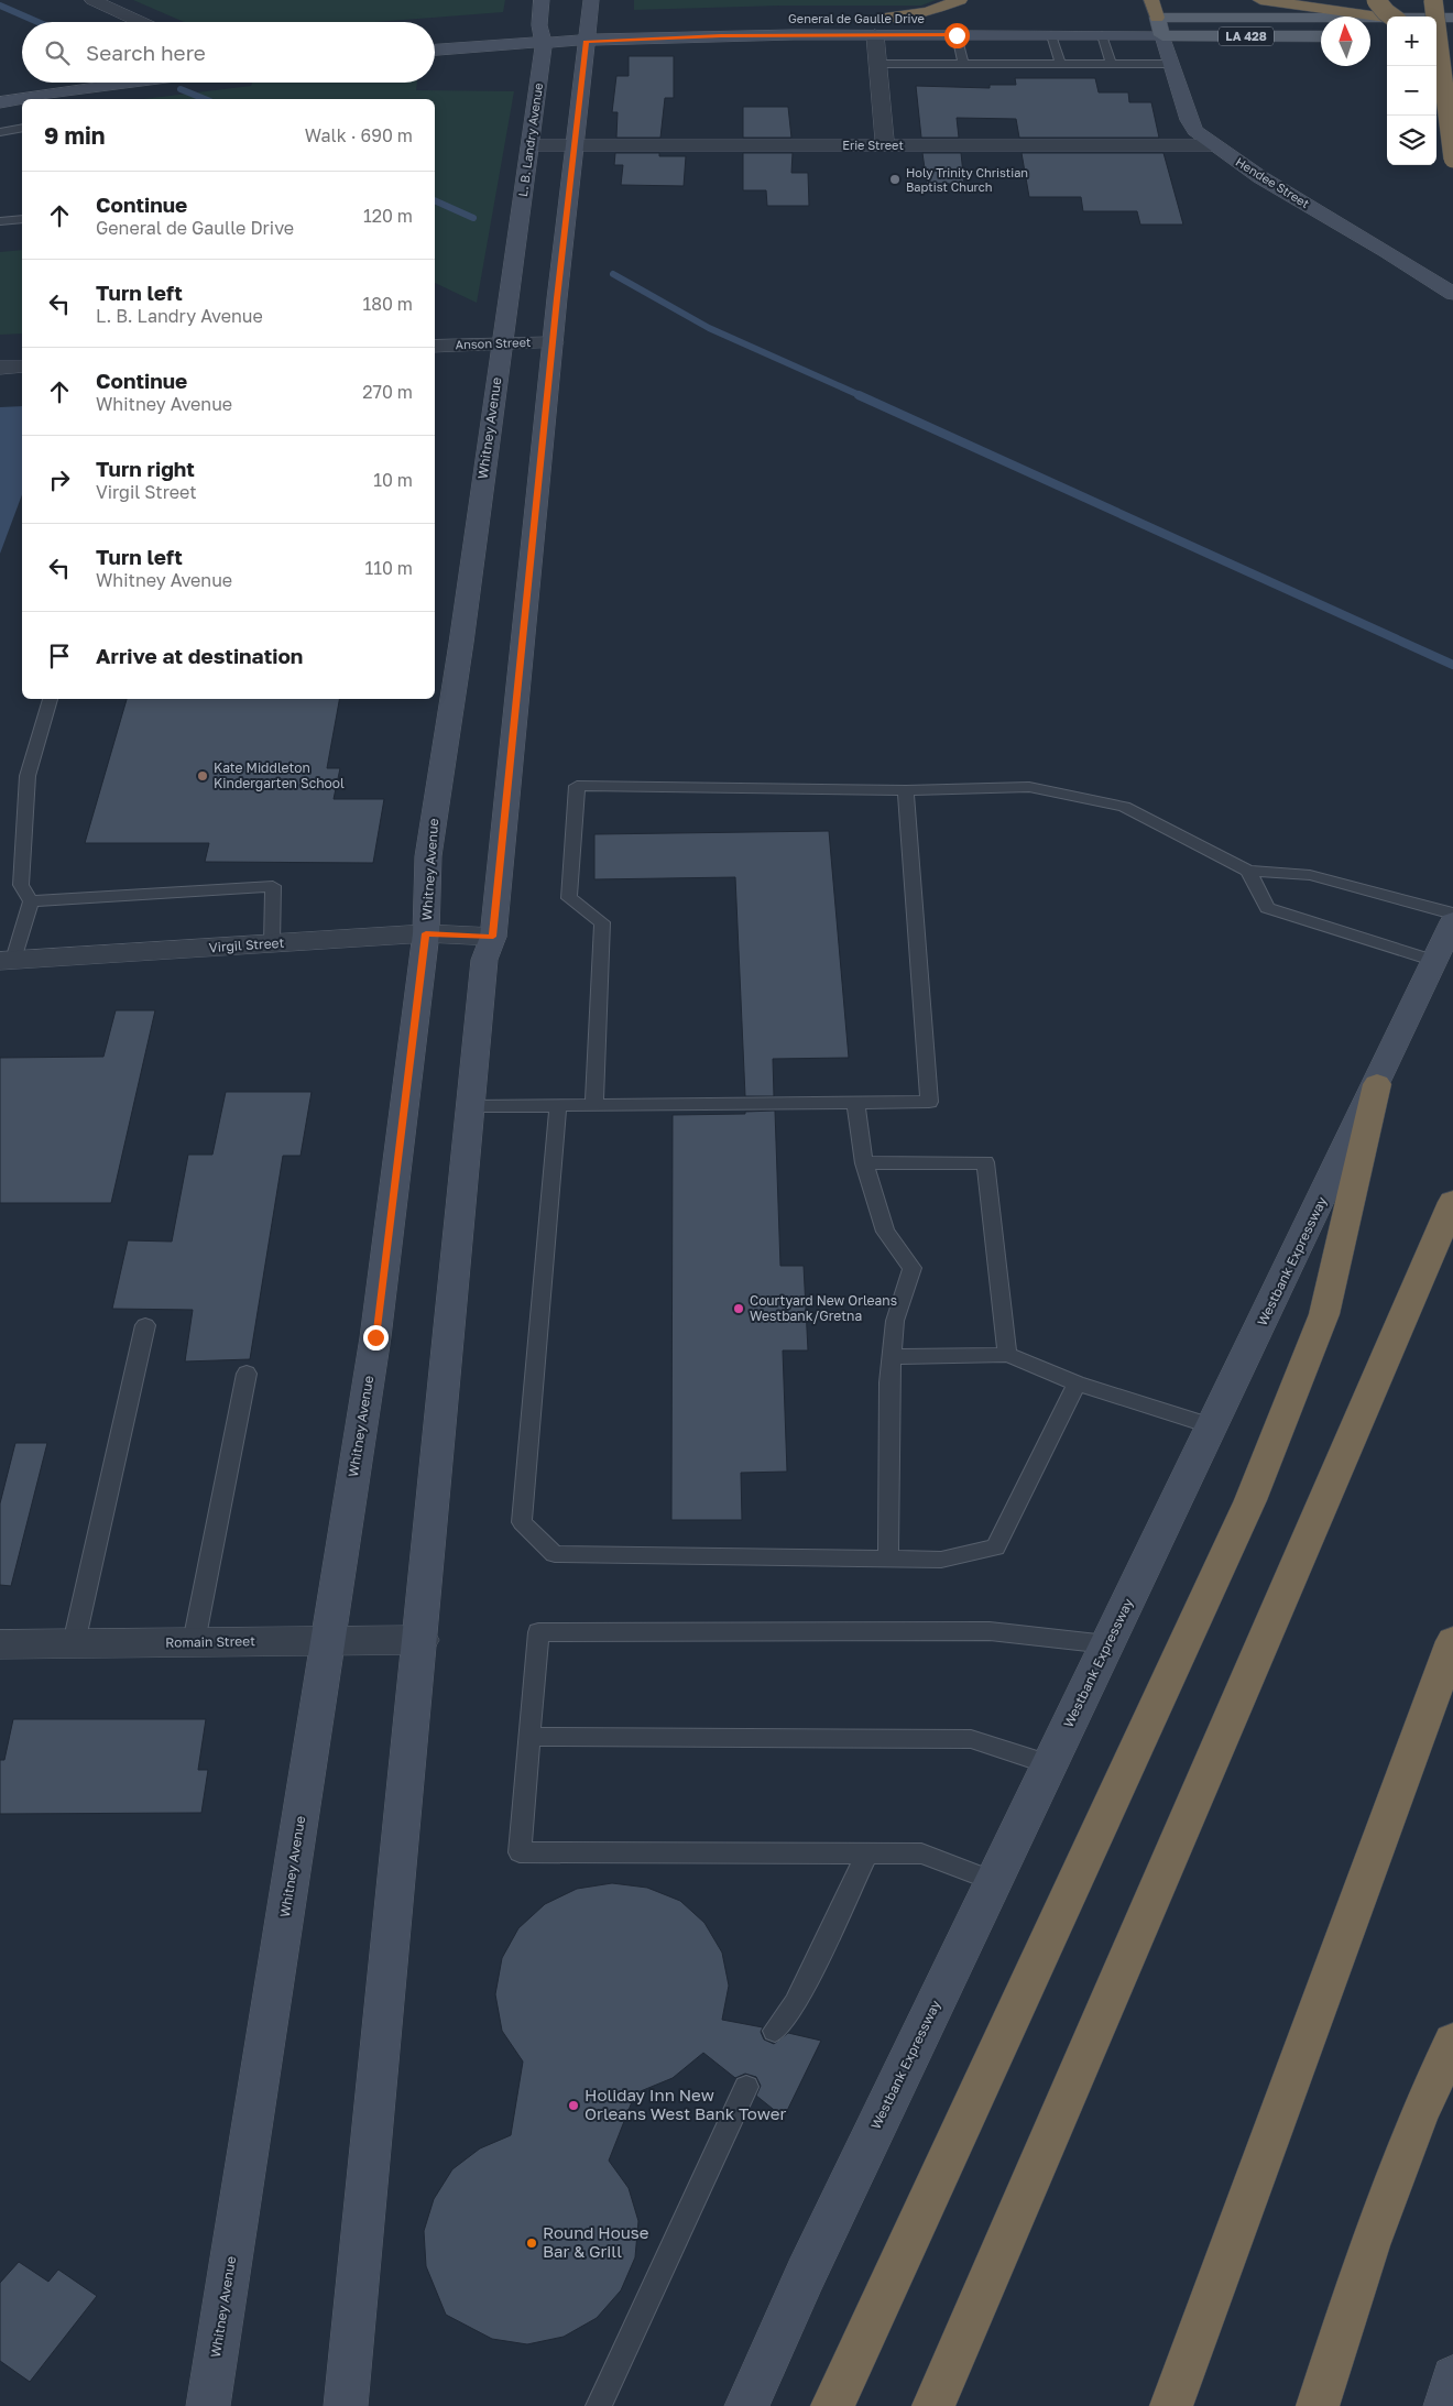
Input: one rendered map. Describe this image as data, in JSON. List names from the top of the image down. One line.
{"streets":{"main road":["General de Gaulle Drive","LA 428","Hendee Street"],"street":["L. B. Landry Avenue","Erie Street","Anson Street","Whitney Avenue","Virgil Street","Westbank Expressway","Romain Street"]},"crossings":[["General de Gaulle Drive","L. B. Landry Avenue"],["General de Gaulle Drive","Hendee Street"],["LA 428","Hendee Street"],["L. B. Landry Avenue","Erie Street"],["L. B. Landry Avenue","Whitney Avenue"],["Erie Street","Hendee Street"],["Anson Street","Whitney Avenue"],["Whitney Avenue","Virgil Street"],["Whitney Avenue","Romain Street"]],"places":["Holy Trinity Christian Baptist Church","Kate Middleton Kindergarten School","Courtyard New Orleans Westbank/Gretna","Holiday Inn New Orleans West Bank Tower","Round House Bar & Grill"],"north":"top","page":{"map_buttons":["+","−"],"search":"Search here","heading":["9 min","Walk · 690 m"],"list":[["Continue","General de Gaulle Drive","120 m"],["Turn left","L. B. Landry Avenue","180 m"],["Continue","Whitney Avenue","270 m"],["Turn right","Virgil Street","10 m"],["Turn left","Whitney Avenue","110 m"],"Arrive at destination"]}}
